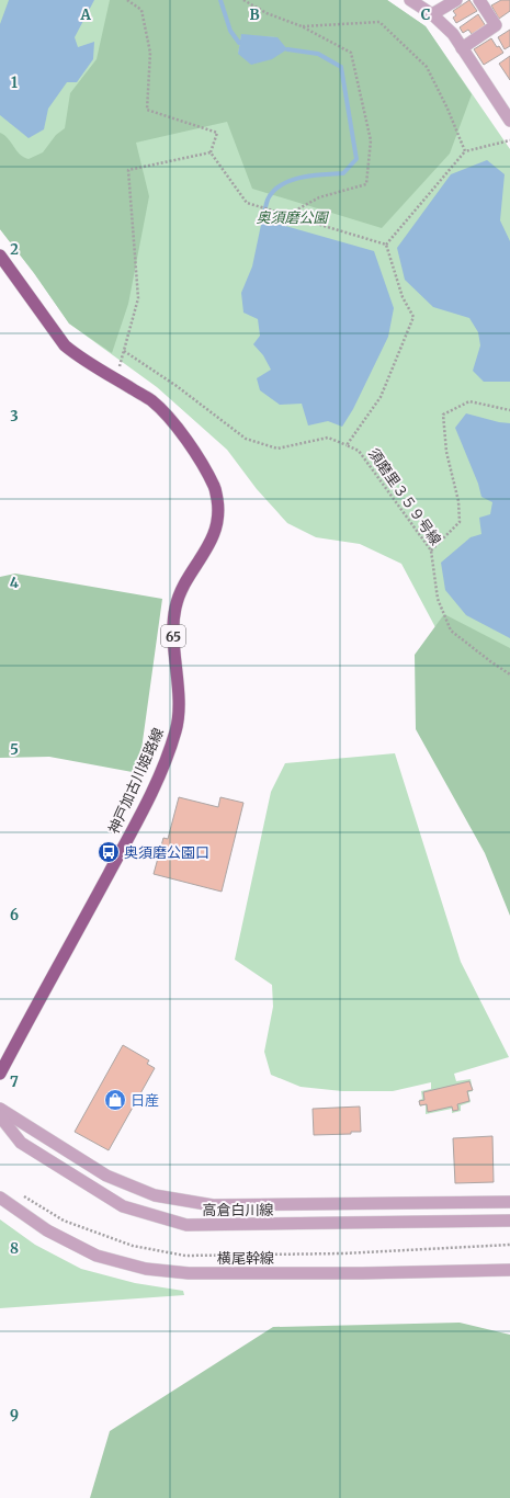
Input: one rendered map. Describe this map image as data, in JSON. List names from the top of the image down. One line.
{"streets":{"main road":["65","神戸加古川姫路線"],"street":["高倉白川線","横尾幹線"],"path":["須磨里３５９号線"]},"parks":["奥須磨公園"],"places":{"bus stop":["奥須磨公園口"],"shop":["日産"]},"grid":{"columns":["A","B","C"],"rows":["1","2","3","4","5","6","7","8","9"]}}
